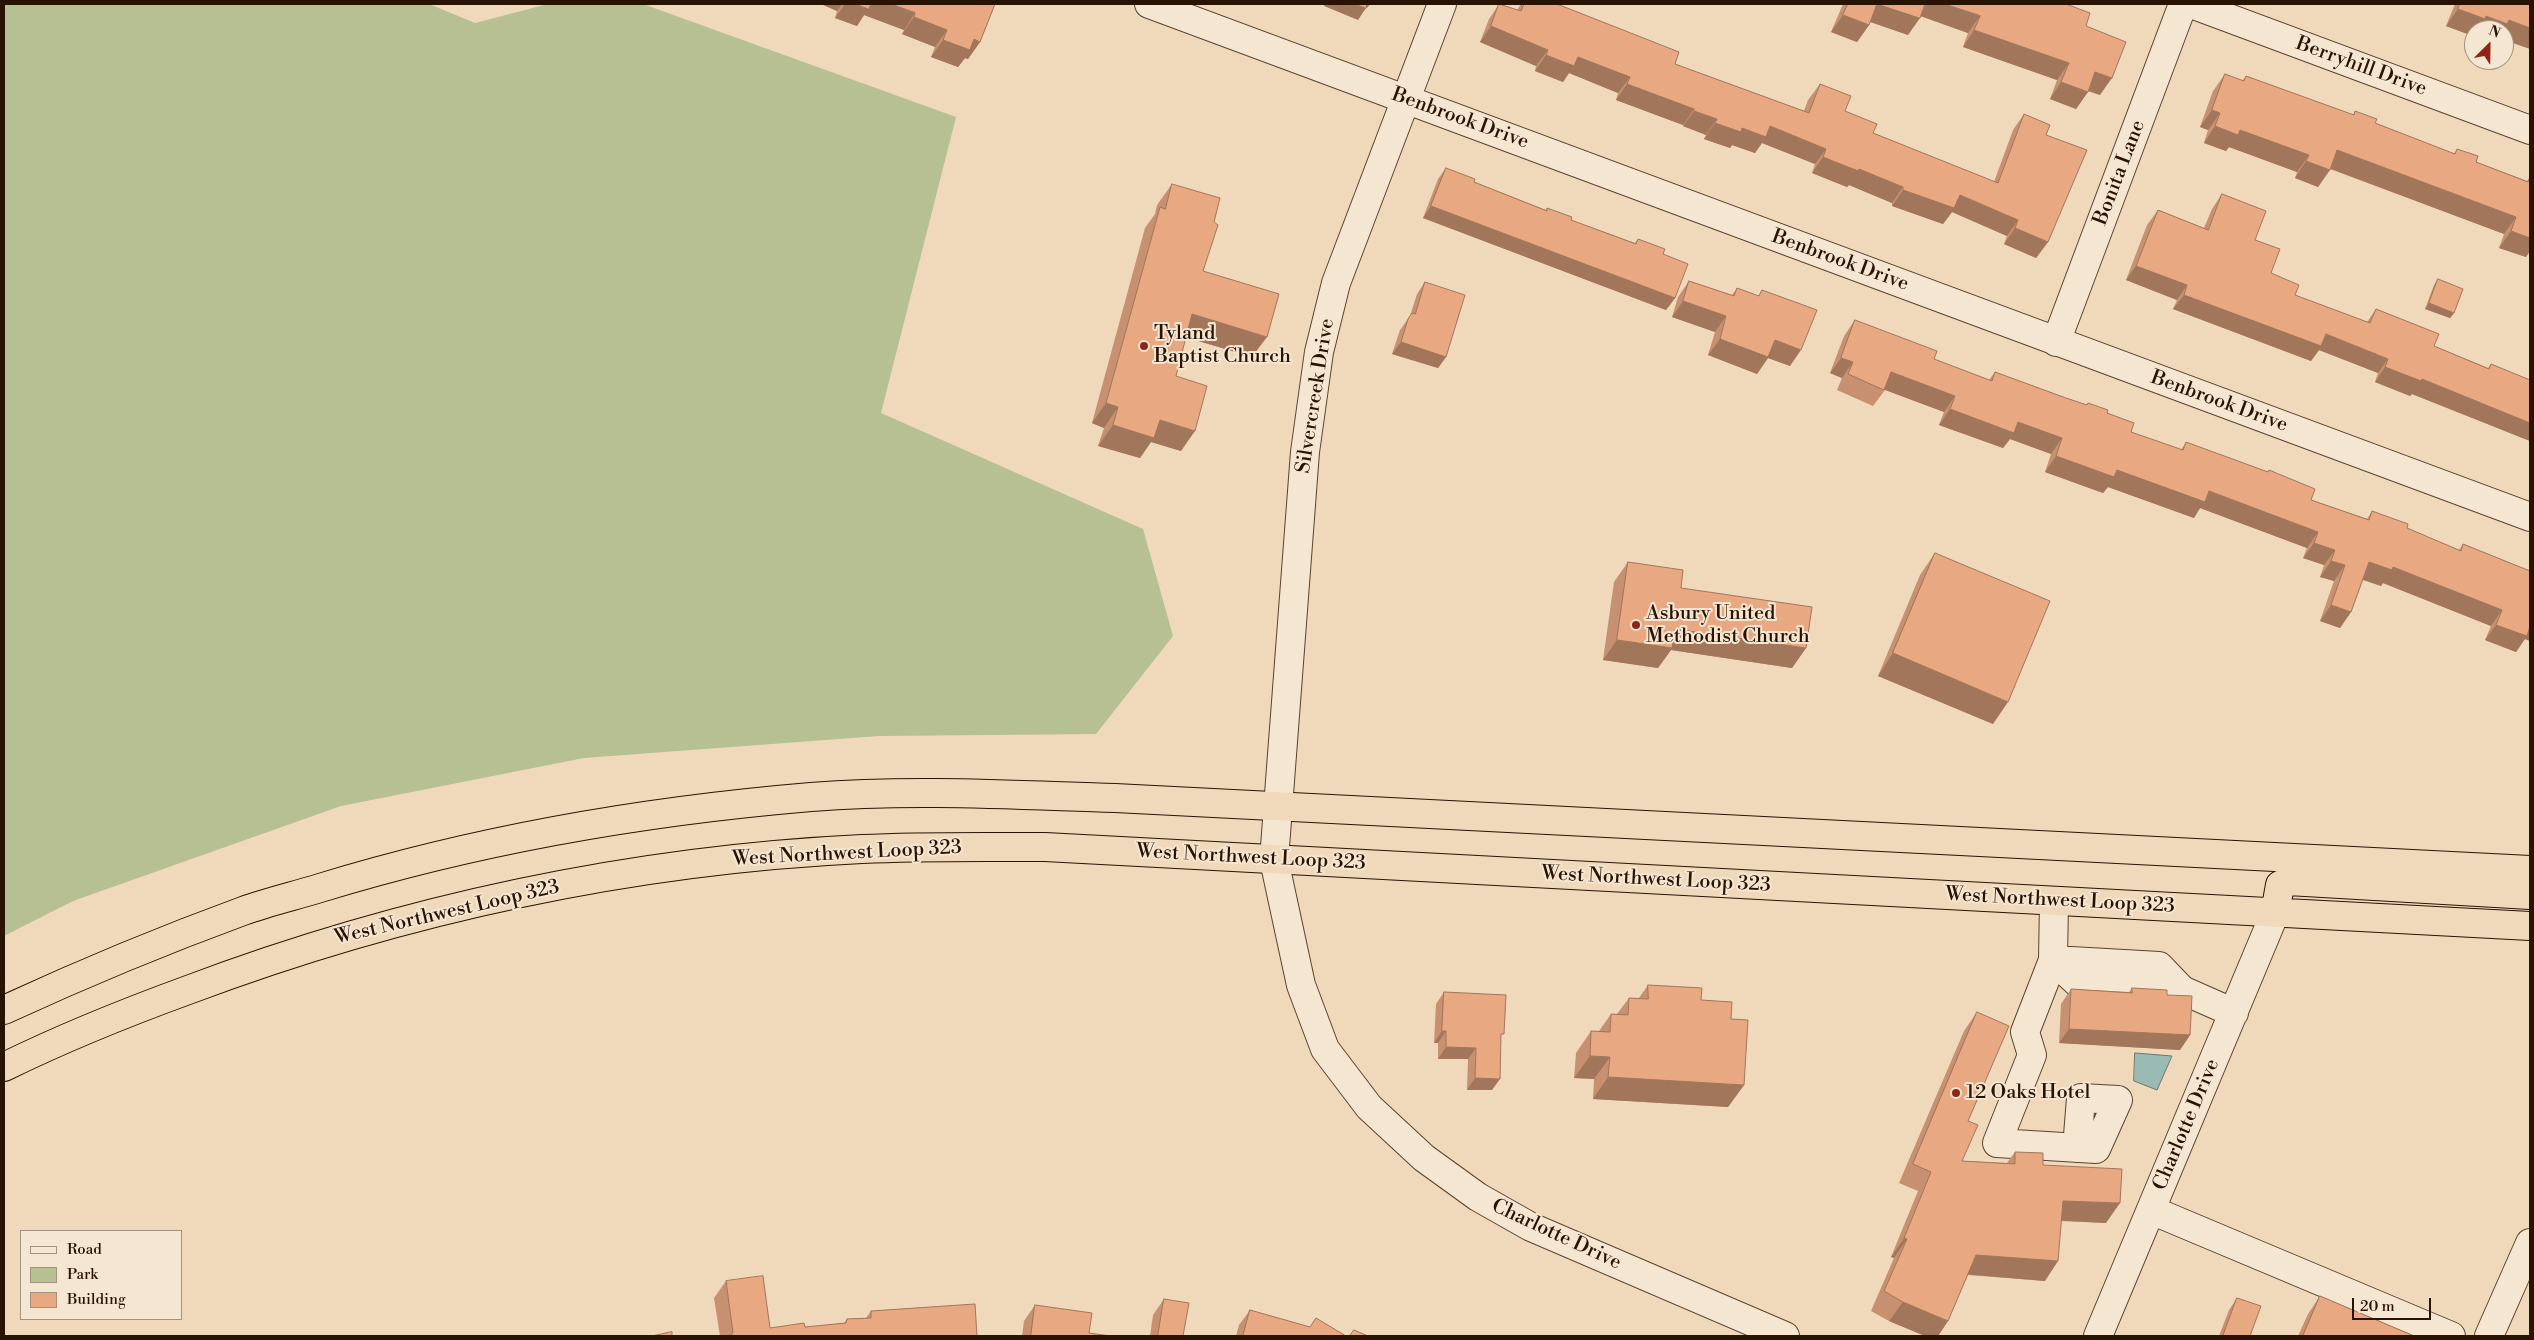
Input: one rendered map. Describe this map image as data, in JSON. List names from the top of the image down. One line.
{"streets":{"highway":["West Northwest Loop 323"],"street":["Berryhill Drive","Benbrook Drive","Bonita Lane","Silvercreek Drive","Charlotte Drive"]},"crossings":[["Benbrook Drive","Bonita Lane"],["Benbrook Drive","Silvercreek Drive"],["Silvercreek Drive","Charlotte Drive"],["West Northwest Loop 323","Charlotte Drive"]],"places":["Tyland Baptist Church","Asbury United Methodist Church","12 Oaks Hotel"],"legend":["Road","Park","Building"],"scale_bar":"20 m","north":"top right"}
